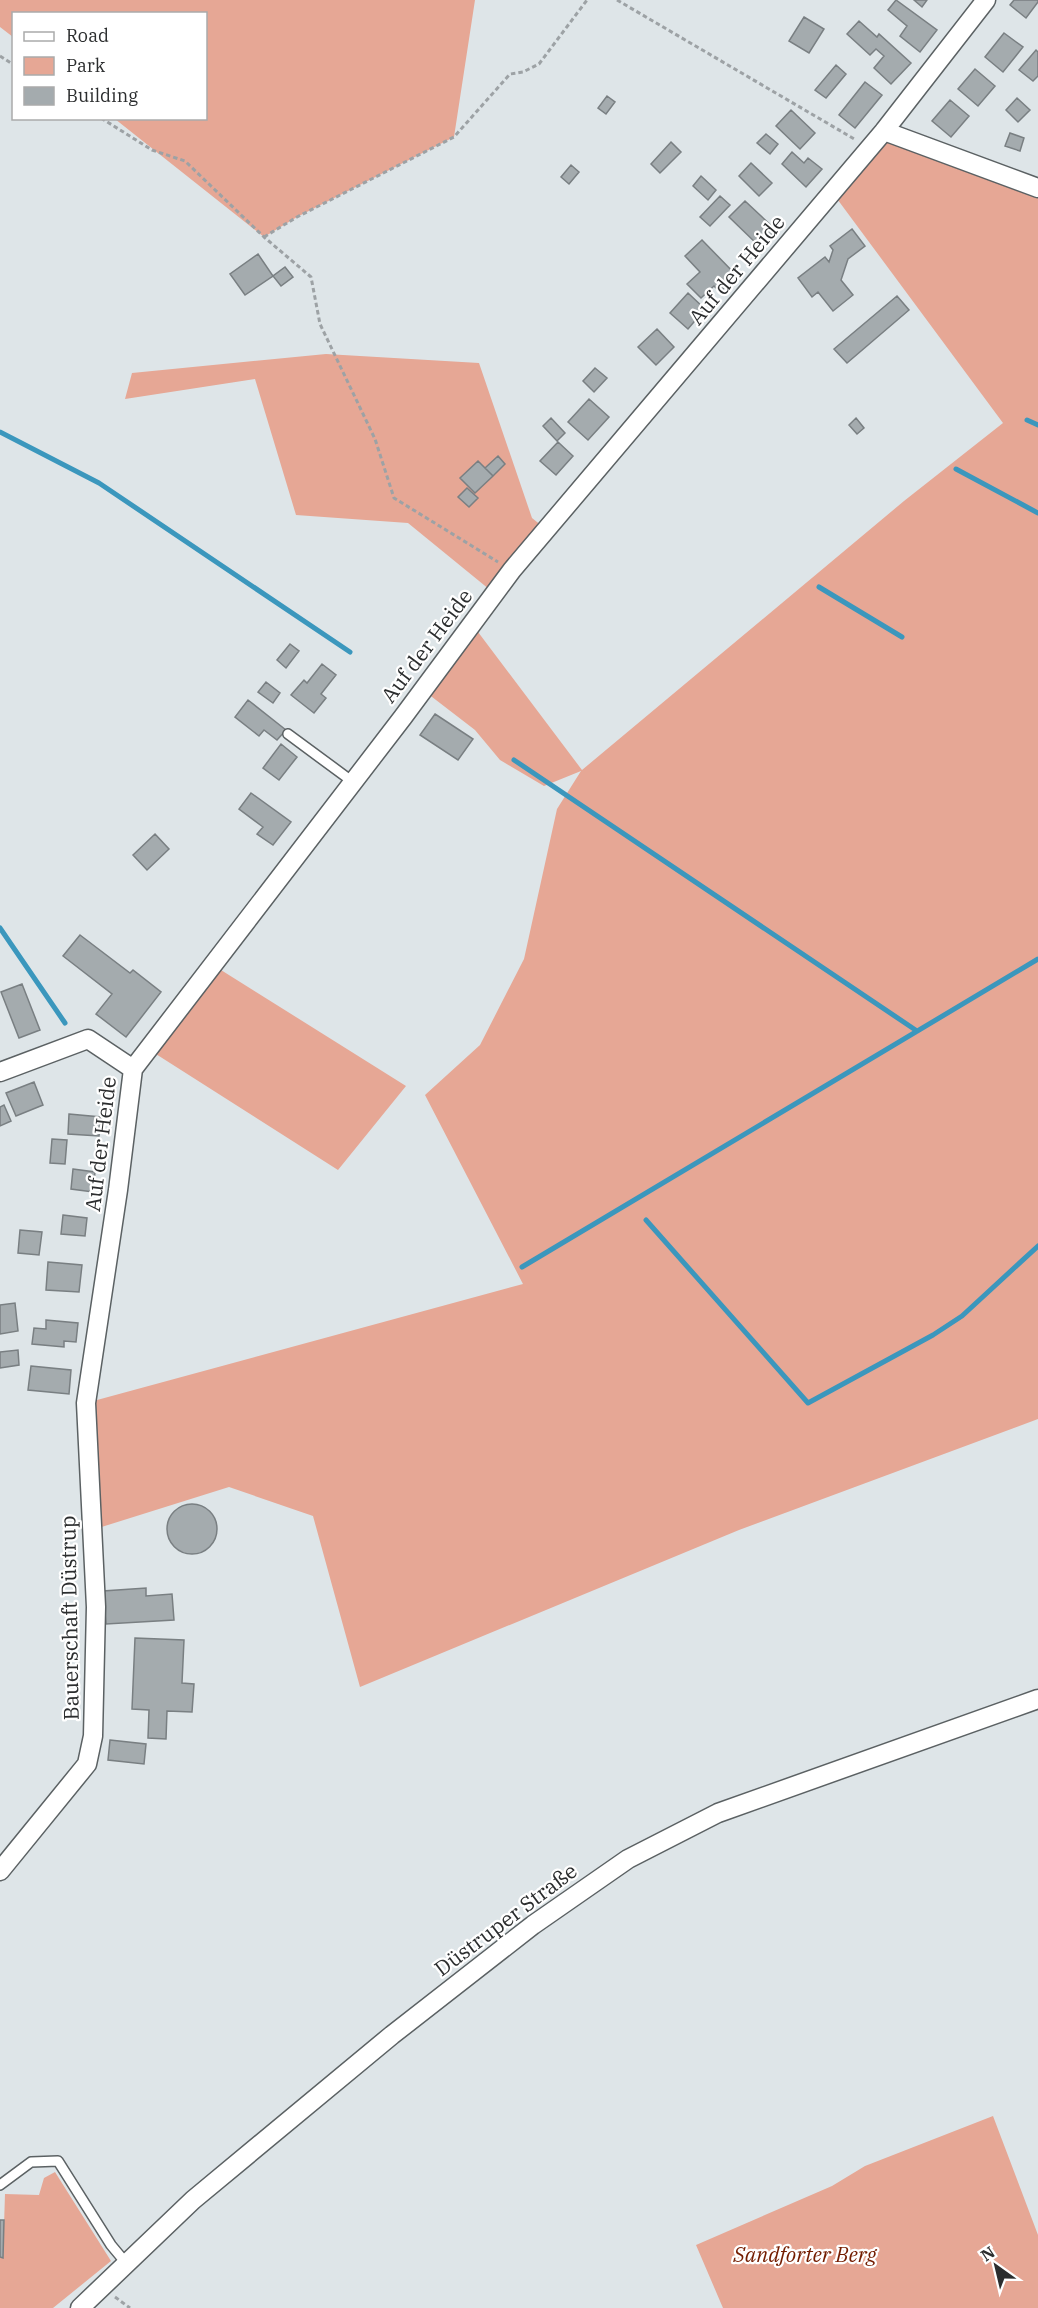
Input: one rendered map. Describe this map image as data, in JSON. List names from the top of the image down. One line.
{"streets":{"street":["Auf der Heide","Bauerschaft Düstrup","Düstruper Straße"]},"crossings":[["Auf der Heide","Bauerschaft Düstrup"]],"parks":["Sandforter Berg"],"legend":["Road","Park","Building"],"north":"top left"}
